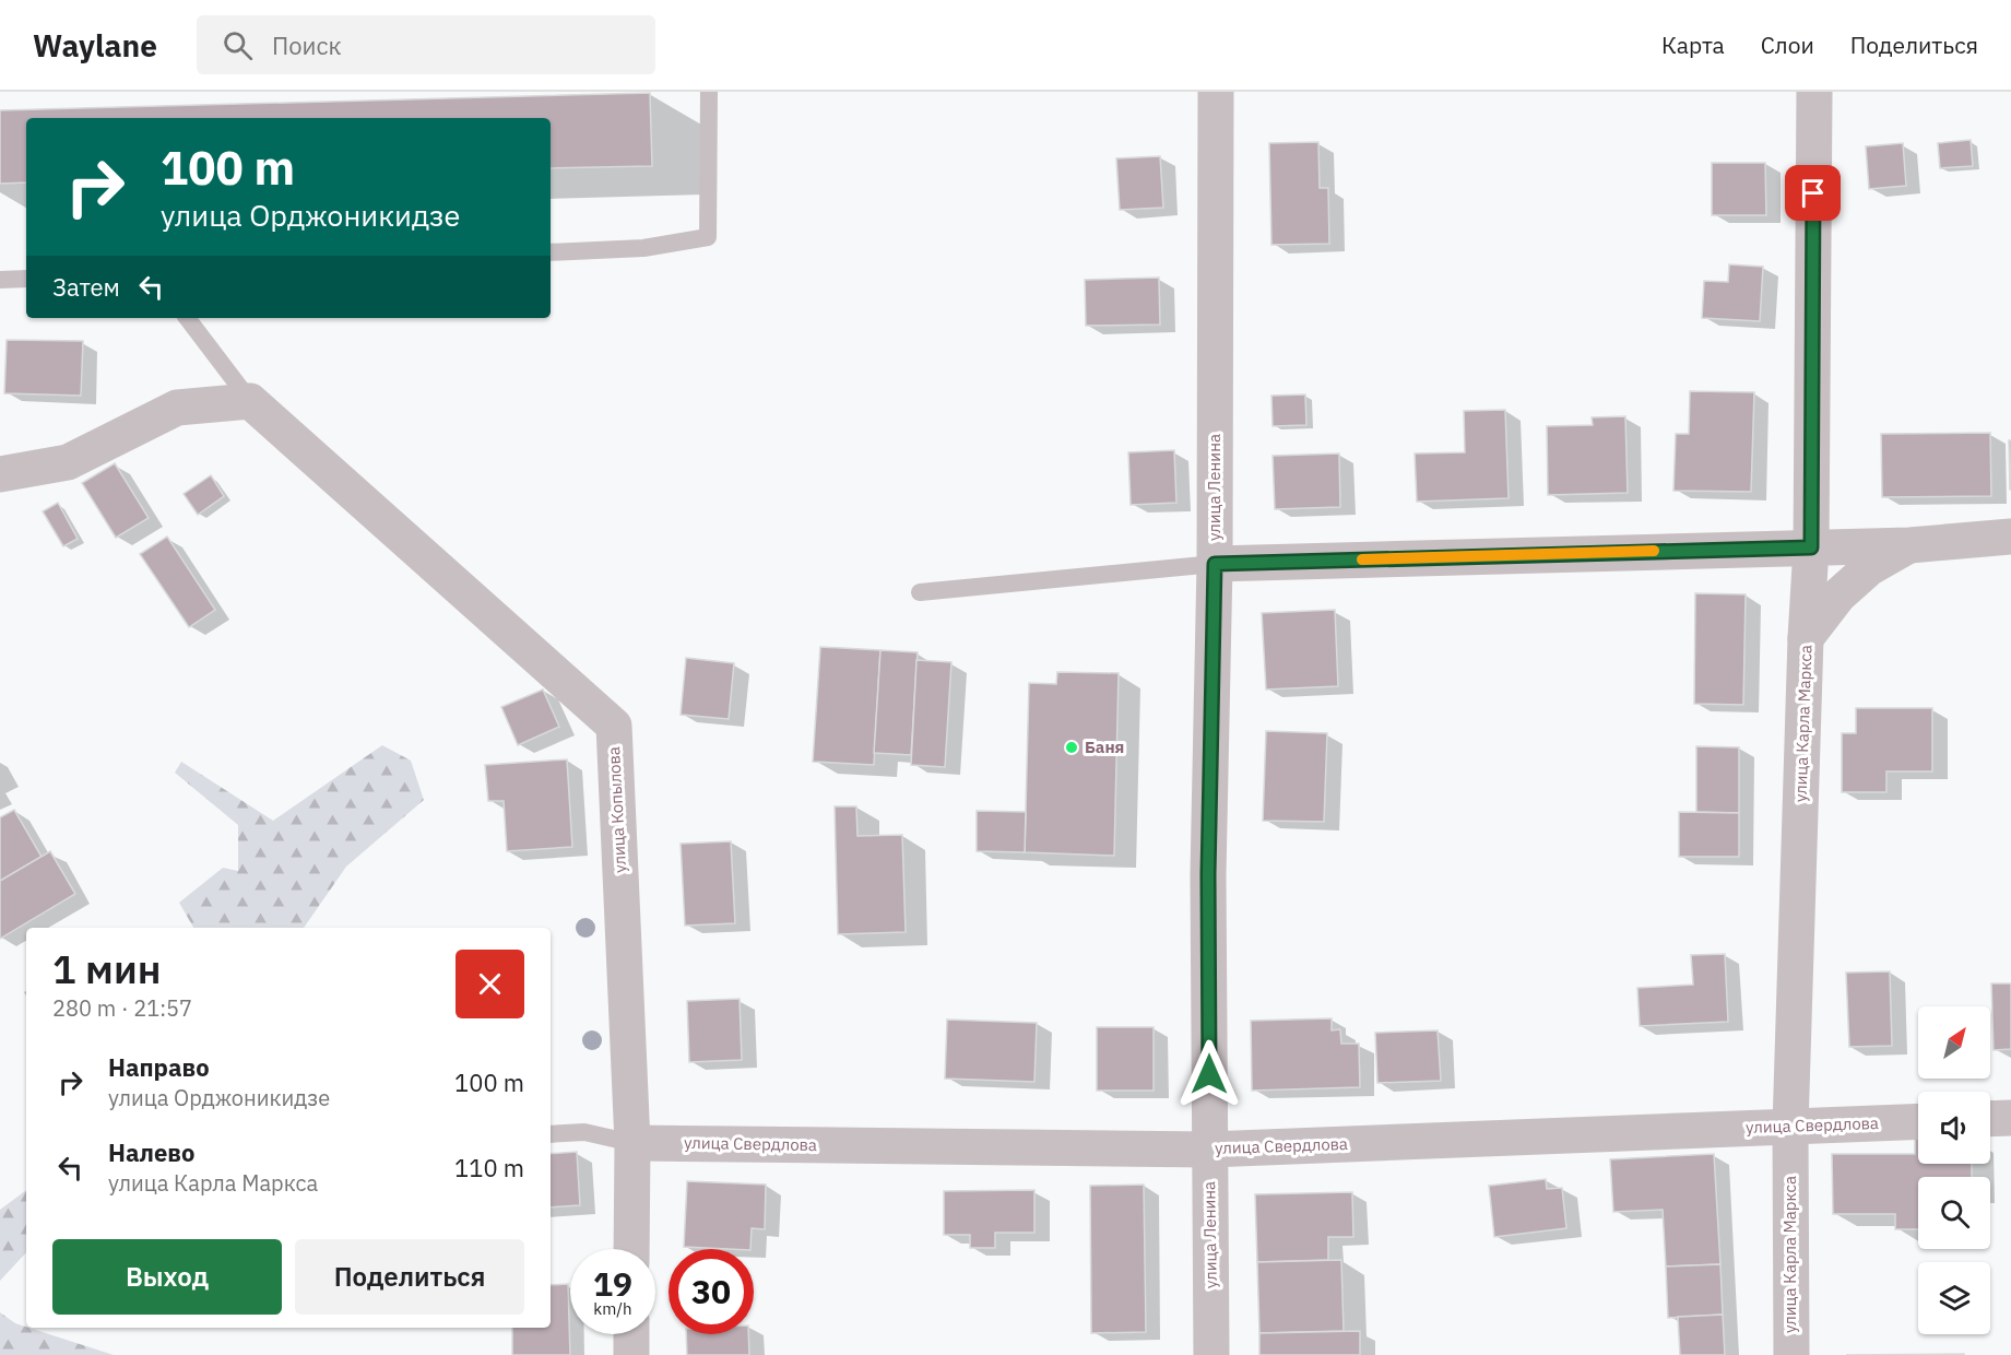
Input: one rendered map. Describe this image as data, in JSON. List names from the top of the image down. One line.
{"streets":{"street":["улица Ленина","улица Карла Маркса","улица Копылова","улица Свердлова"]},"crossings":[["улица Ленина","улица Свердлова"],["улица Карла Маркса","улица Свердлова"],["улица Копылова","улица Свердлова"]],"places":["Баня"],"north":"top right","page":{"header":"Waylane","search":"Поиск","nav":["Карта","Слои","Поделиться"],"turn":["100 m","улица Орджоникидзе"],"then":"Затем","heading":["1 мин","280 m · 21:57"],"list":[{"name":"Направо","note":"улица Орджоникидзе","value":"100 m"},{"name":"Налево","note":"улица Карла Маркса","value":"110 m"}],"buttons":["Выход","Поделиться"],"speed":"19 km/h","limit":"30"}}
